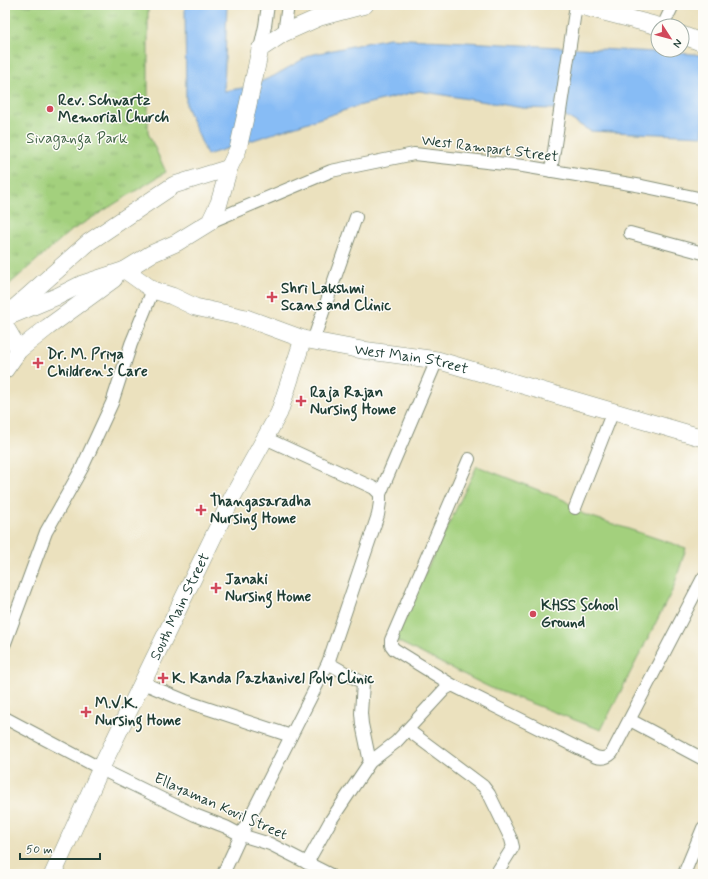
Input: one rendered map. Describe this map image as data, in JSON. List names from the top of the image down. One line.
{"streets":{"street":["West Rampart Street","West Main Street","South Main Street","Ellayaman Kovil Street"]},"crossings":[["West Main Street","South Main Street"],["South Main Street","Ellayaman Kovil Street"]],"parks":["Sivaganga Park"],"places":{"other":["Rev. Schwartz Memorial Church","KHSS School Ground"],"health":["Shri Lakshmi Scans and Clinic","Dr. M. Priya Children's Care","Raja Rajan Nursing Home","Thangasaradha Nursing Home","Janaki Nursing Home","K. Kanda Pazhanivel Poly Clinic","M.V.K. Nursing Home"]},"scale_bar":"50 m","north":"bottom right"}
